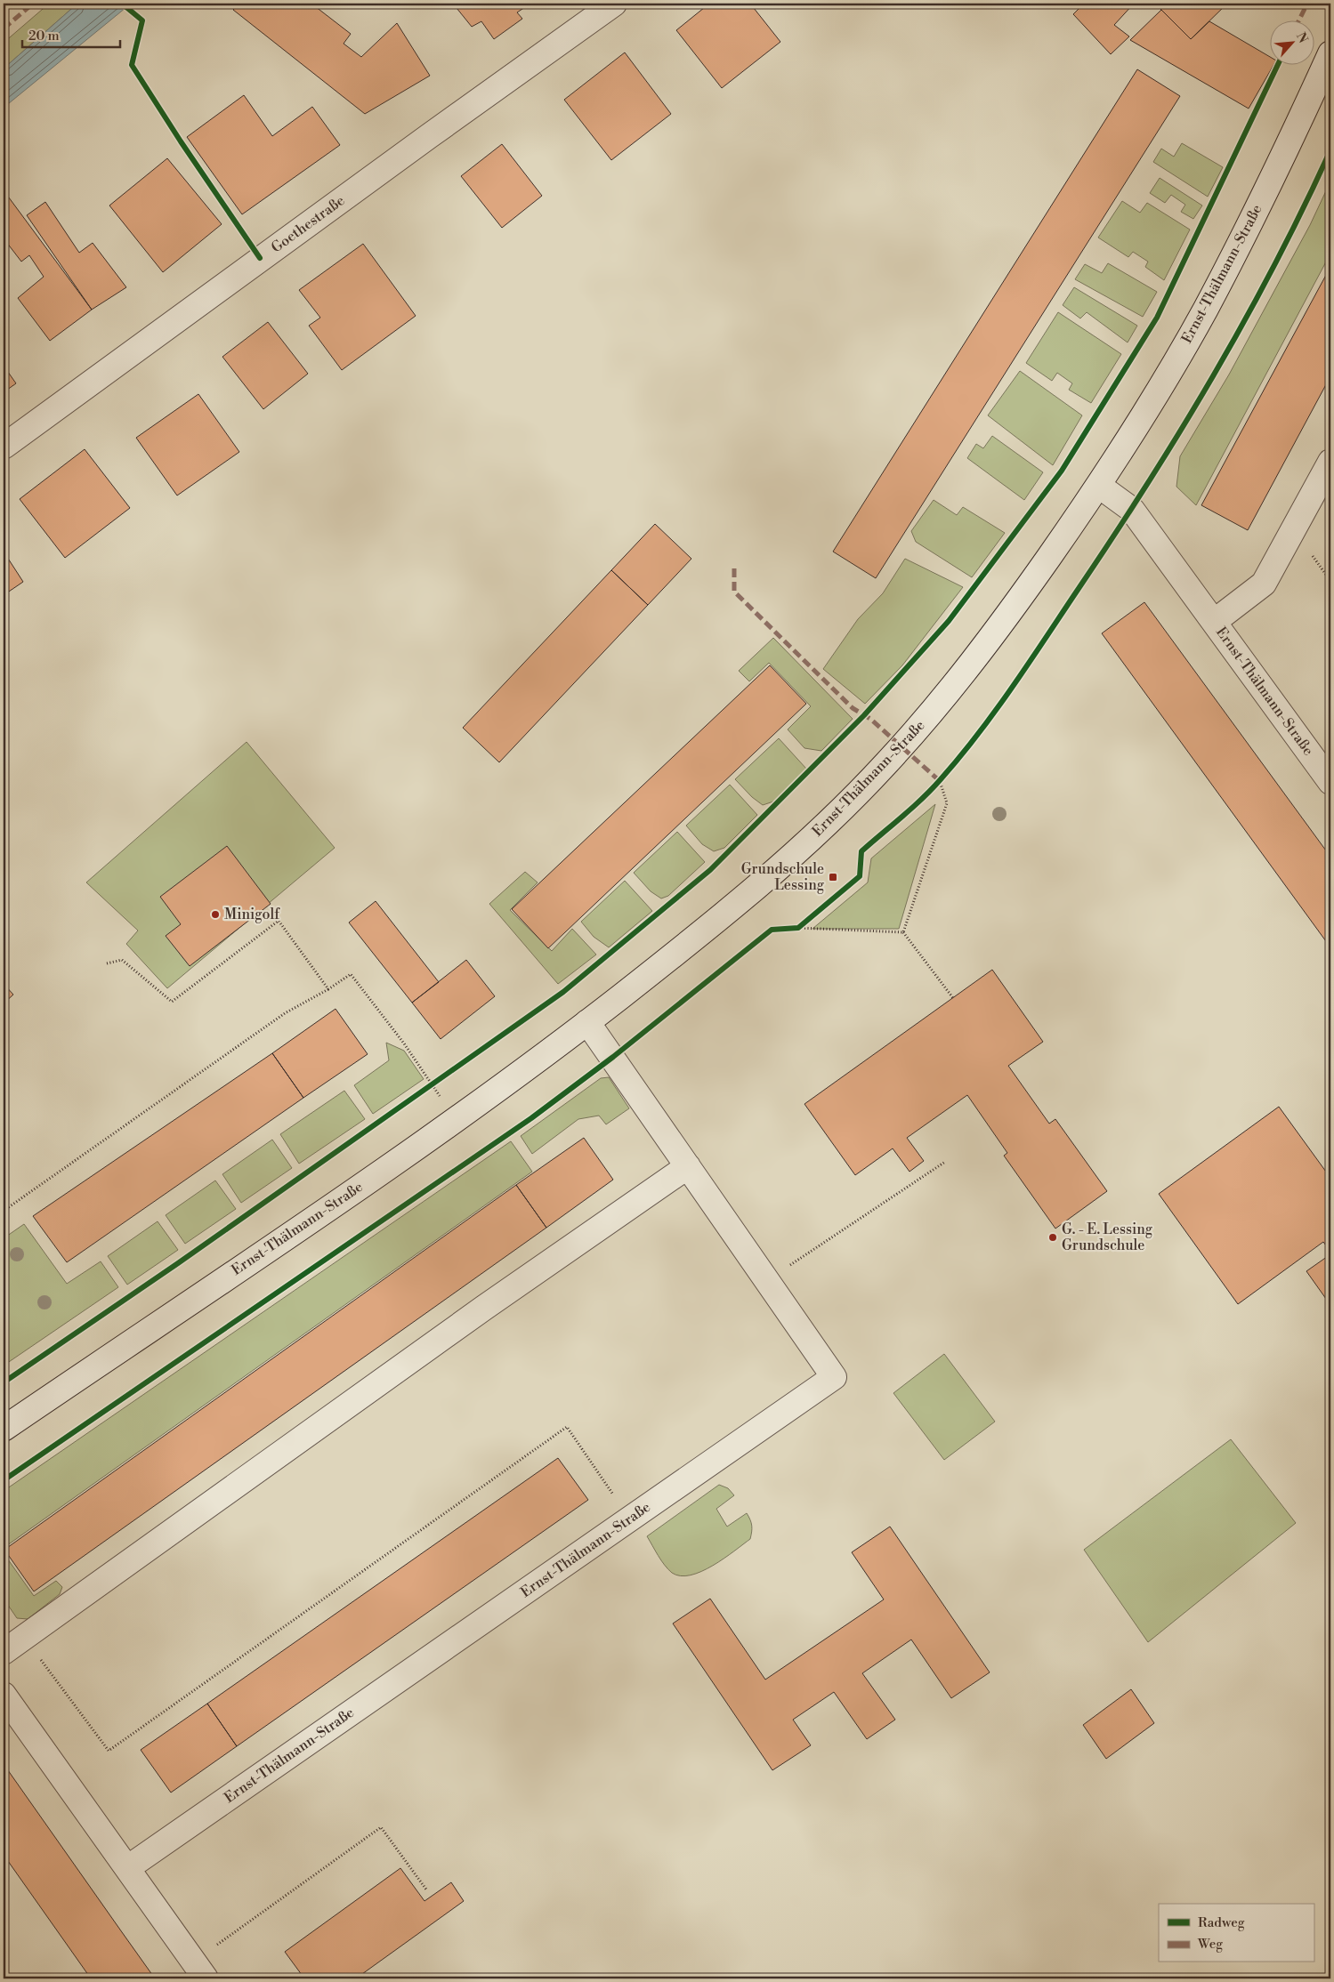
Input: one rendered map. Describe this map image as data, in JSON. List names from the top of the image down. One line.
{"streets":{"street":["Goethestraße","Ernst-Thälmann-Straße"]},"places":{"transit":["Grundschule Lessing"],"other":["Minigolf","G. - E. Lessing Grundschule"]},"legend":["Radweg","Weg"],"scale_bar":"20 m","north":"top right"}
